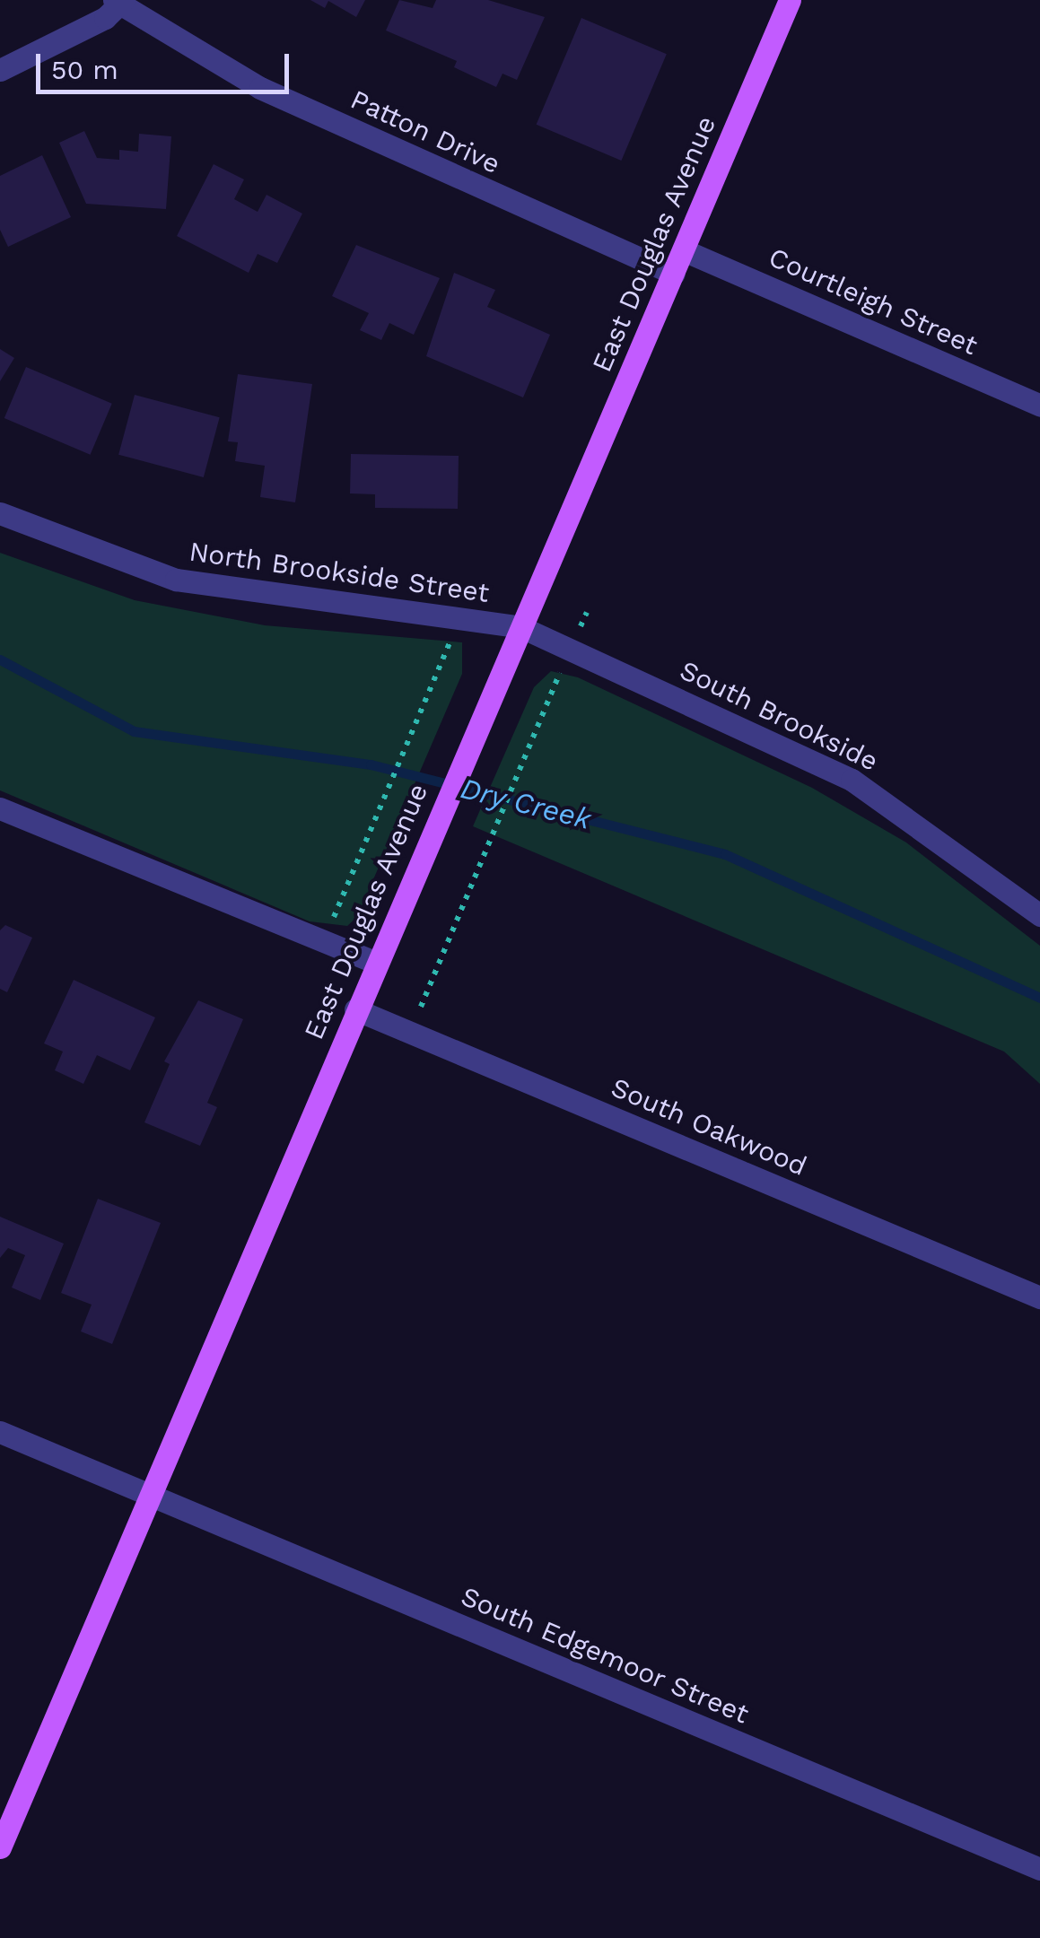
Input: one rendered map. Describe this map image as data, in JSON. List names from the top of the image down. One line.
{"streets":{"main road":["East Douglas Avenue"],"street":["Patton Drive","Courtleigh Street","North Brookside Street","South Brookside","South Oakwood","South Edgemoor Street"]},"crossings":[["Patton Drive","East Douglas Avenue"],["East Douglas Avenue","Courtleigh Street"],["East Douglas Avenue","North Brookside Street"],["East Douglas Avenue","South Brookside"],["East Douglas Avenue","South Oakwood"],["East Douglas Avenue","South Edgemoor Street"],["North Brookside Street","South Brookside"]],"water":["Dry Creek"],"scale_bar":"50 m"}
